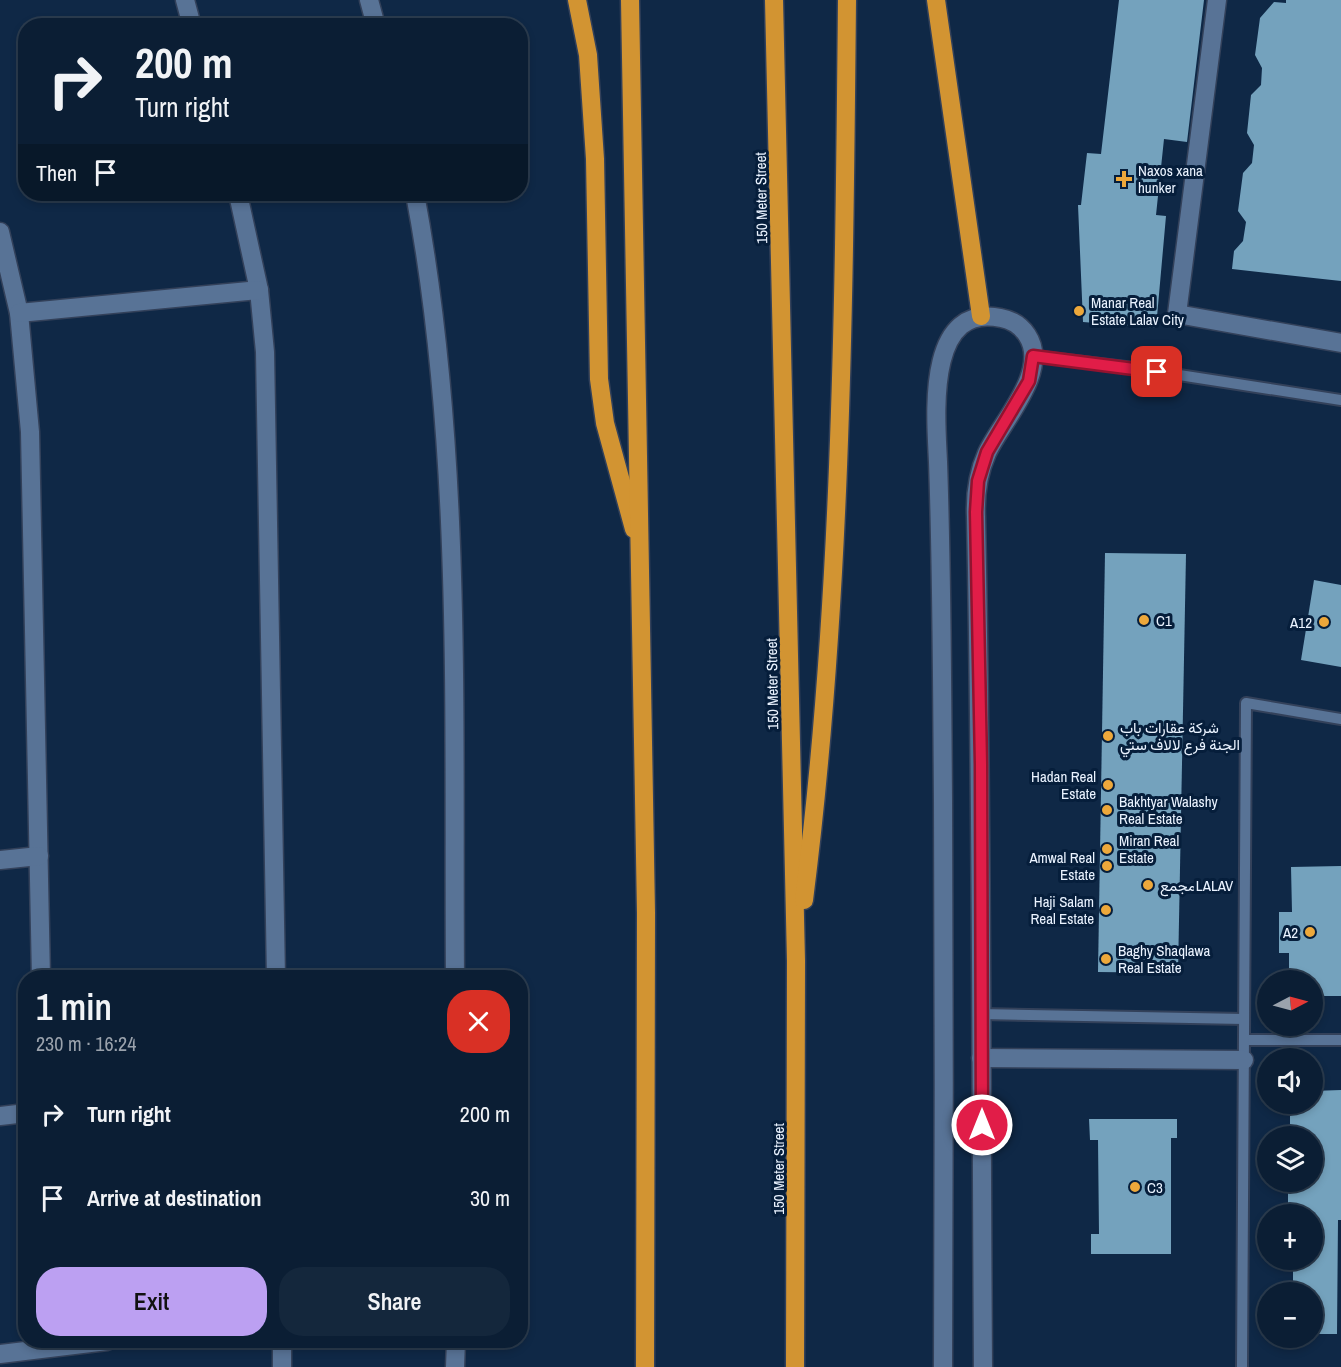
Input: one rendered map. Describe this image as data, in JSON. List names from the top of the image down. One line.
{"streets":{"highway":["150 Meter Street"]},"places":{"health":["Naxos xana hunker"],"other":["Manar Real Estate Lalav City","C1","A12","شركة عقارات باب الجنة فرع لالاف ستي","Hadan Real Estate","Bakhtyar Walashy Real Estate","Miran Real Estate","Amwal Real Estate","مجمعLALAV","Haji Salam Real Estate","A2","Baghy Shaqlawa Real Estate","C3"]},"north":"right","page":{"turn":["200 m","Turn right"],"then":"Then","map_buttons":["+","−"],"heading":["1 min","230 m · 16:24"],"list":[{"name":"Turn right","value":"200 m"},{"name":"Arrive at destination","value":"30 m"}],"buttons":["Exit","Share"]}}
